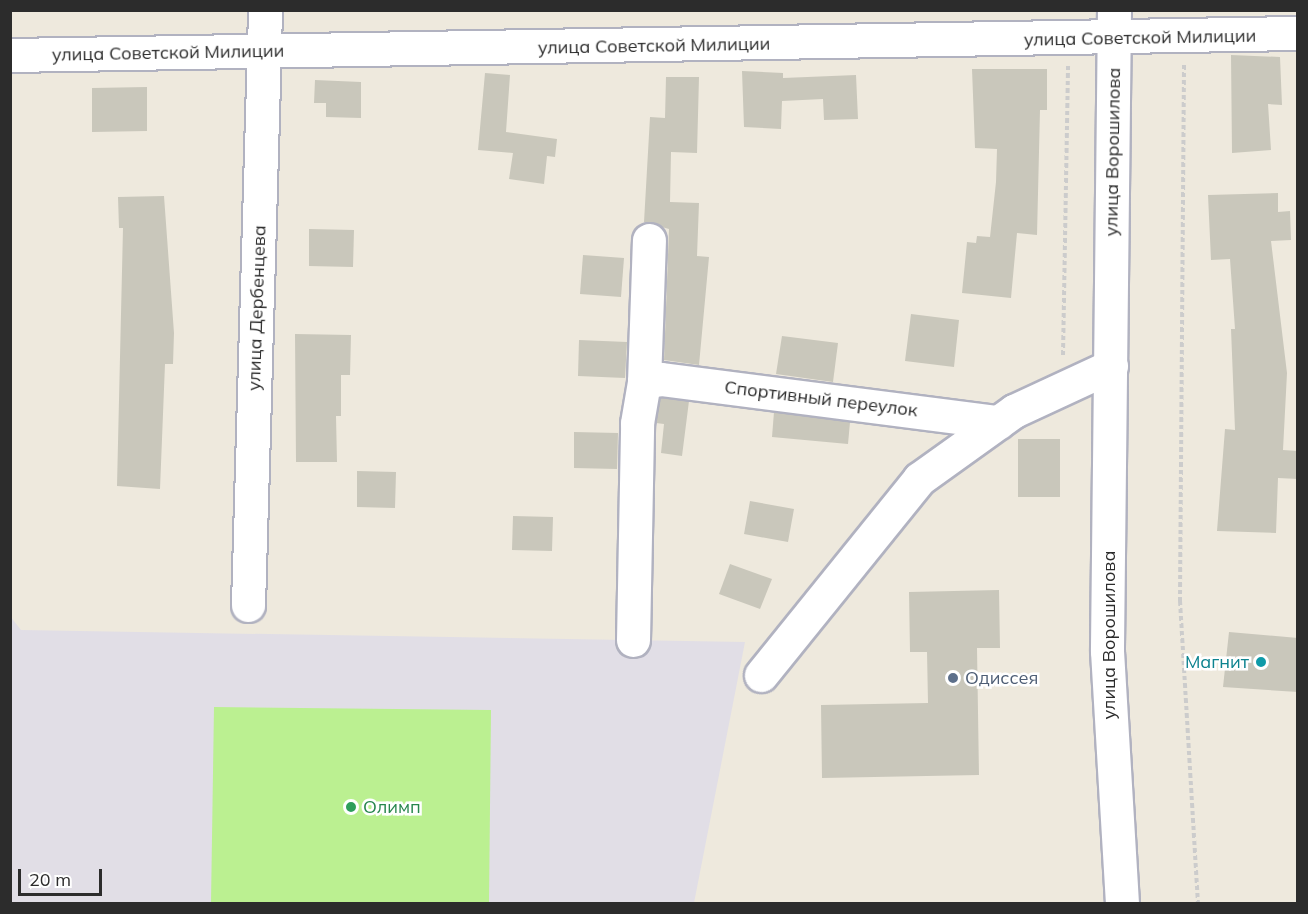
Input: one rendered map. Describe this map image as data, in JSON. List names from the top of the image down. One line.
{"streets":{"street":["улица Советской Милиции","улица Ворошилова","улица Дербенцева","Спортивный переулок"]},"crossings":[["улица Советской Милиции","улица Ворошилова"],["улица Советской Милиции","улица Дербенцева"]],"places":["Магнит","Одиссея","Олимп"],"scale_bar":"20 m"}
